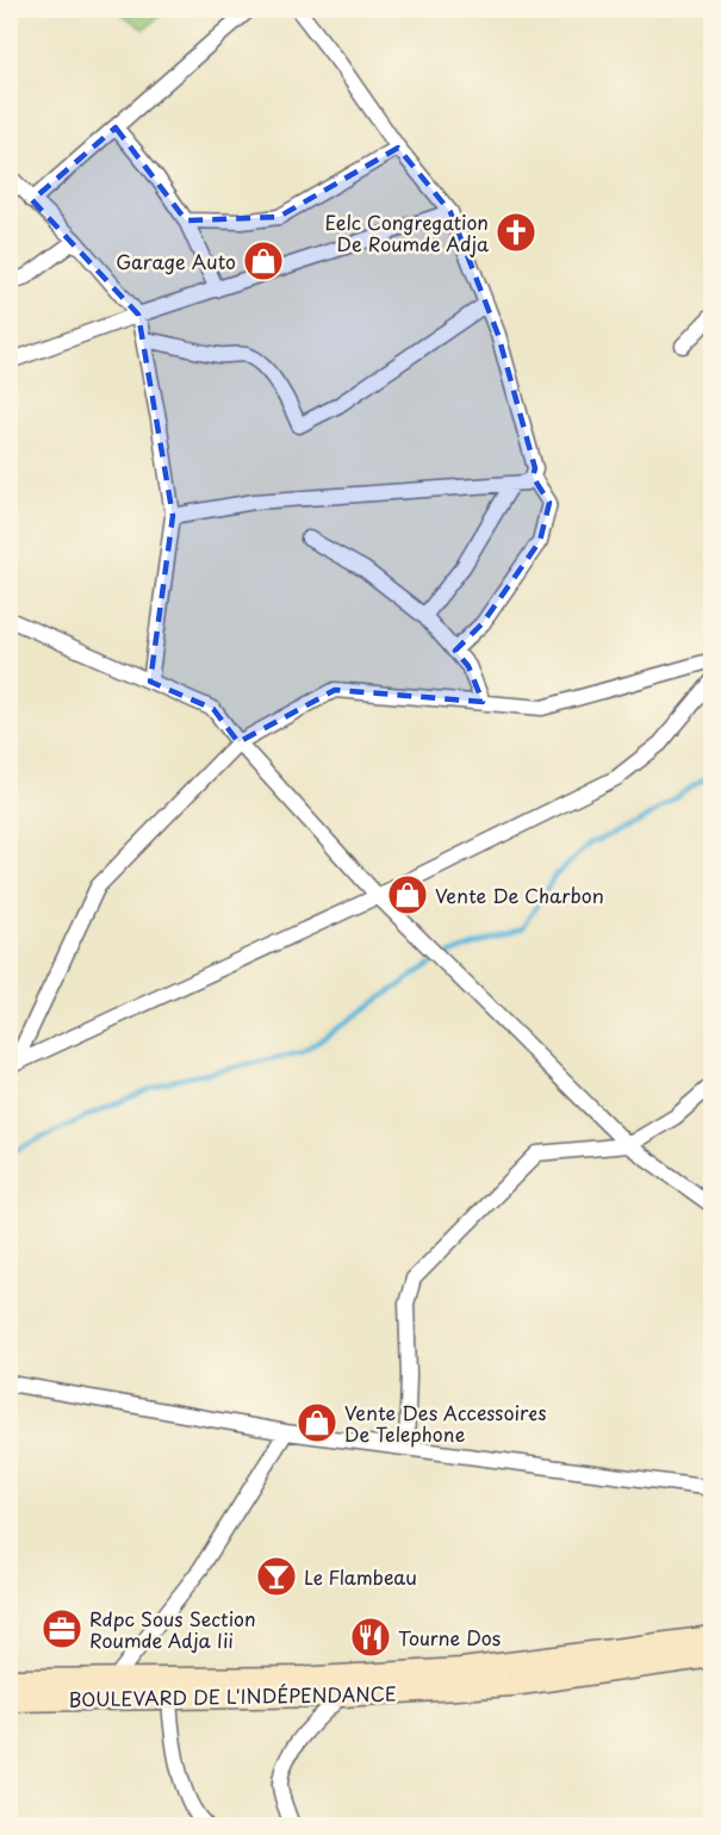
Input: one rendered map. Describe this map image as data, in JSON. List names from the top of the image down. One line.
{"streets":{"main road":["BOULEVARD DE L'INDÉPENDANCE"]},"places":{"church":["Eelc Congregation De Roumde Adja"],"shop":["Garage Auto","Vente De Charbon","Vente Des Accessoires De Telephone"],"bar":["Le Flambeau"],"office":["Rdpc Sous Section Roumde Adja Iii"],"restaurant":["Tourne Dos"]}}
